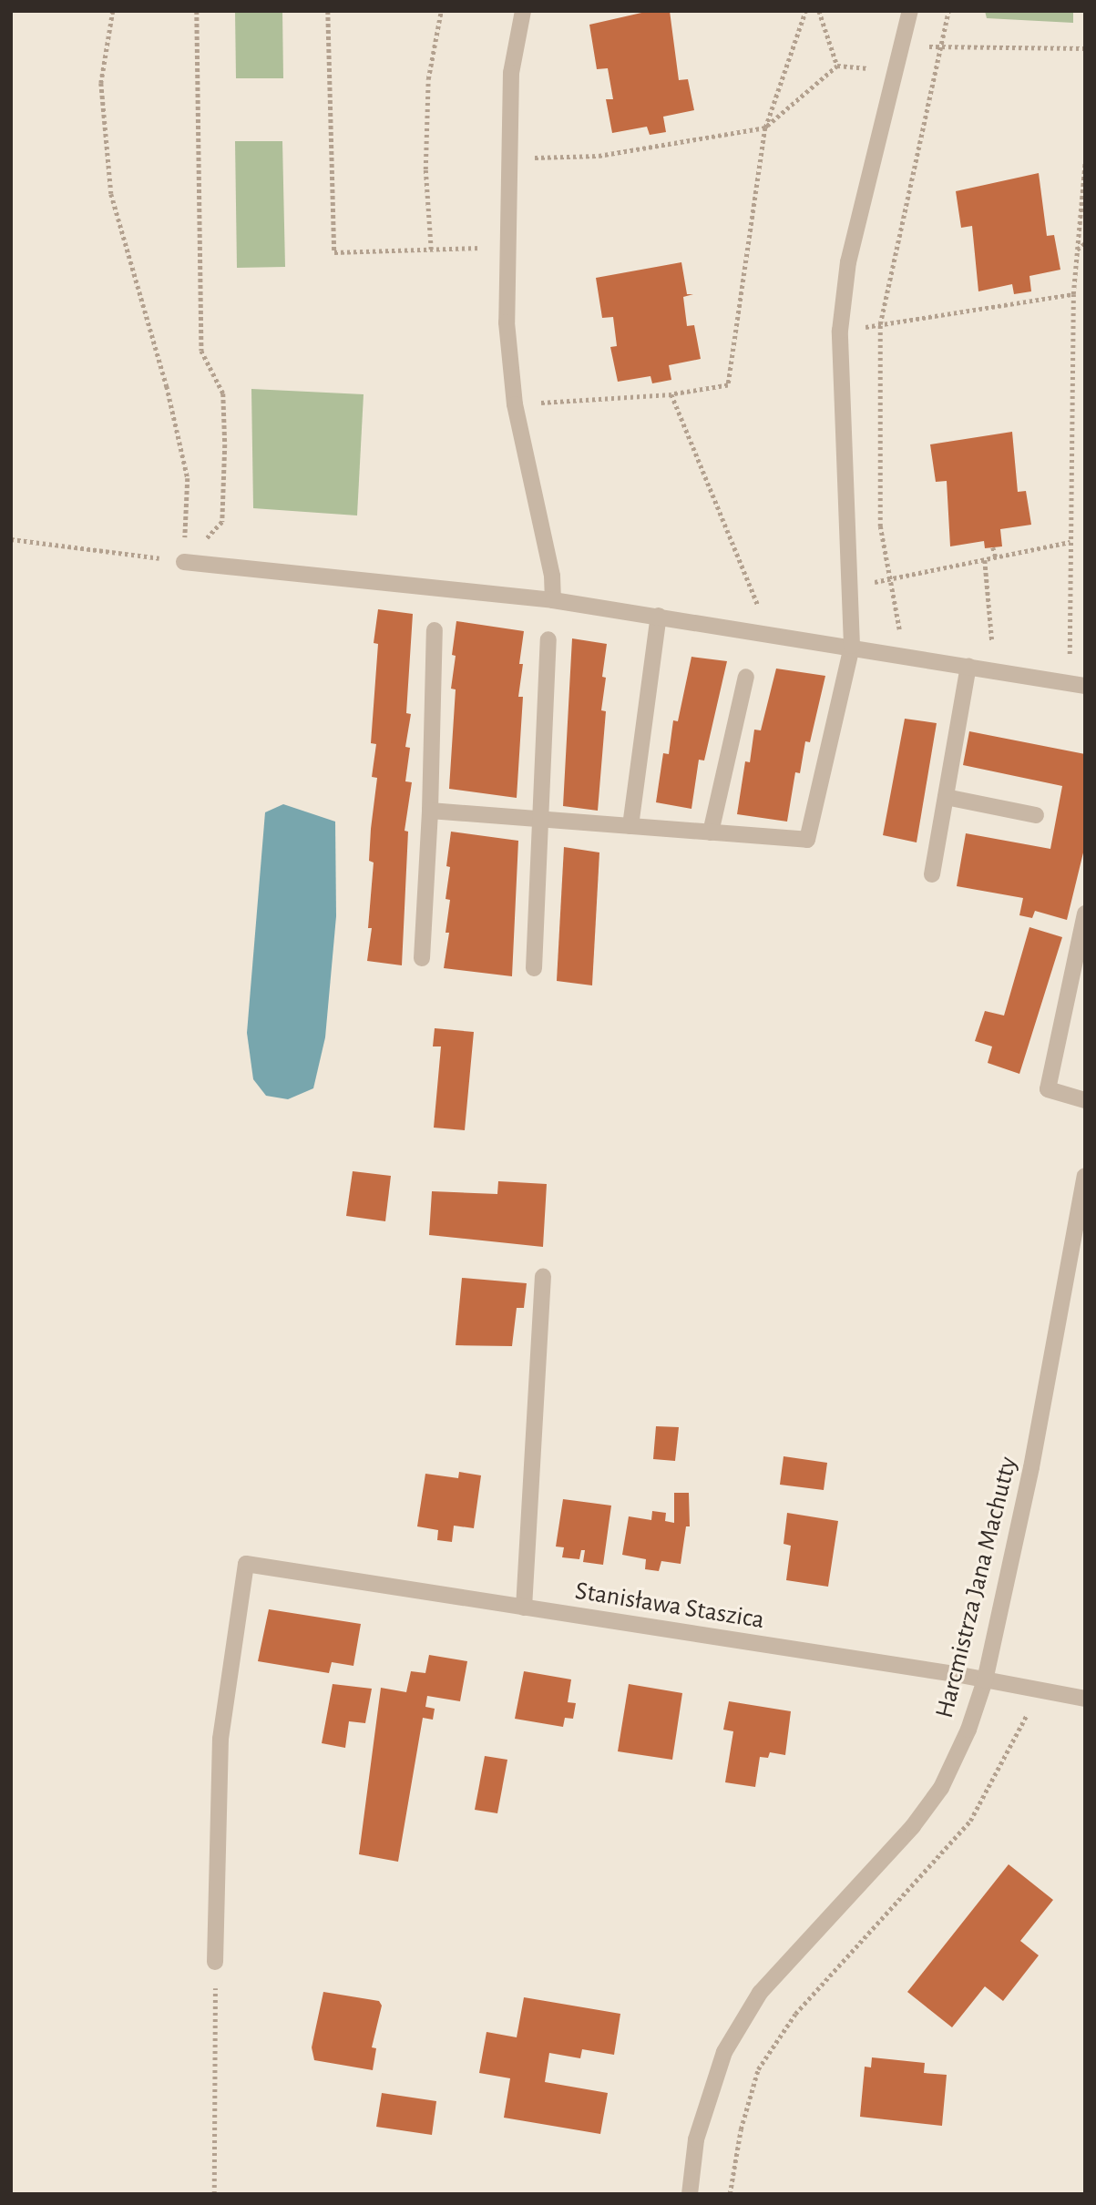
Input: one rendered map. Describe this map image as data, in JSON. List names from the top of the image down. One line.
{"streets":{"street":["Harcmistrza Jana Machutty","Stanisława Staszica"]},"crossings":[["Harcmistrza Jana Machutty","Stanisława Staszica"]]}
